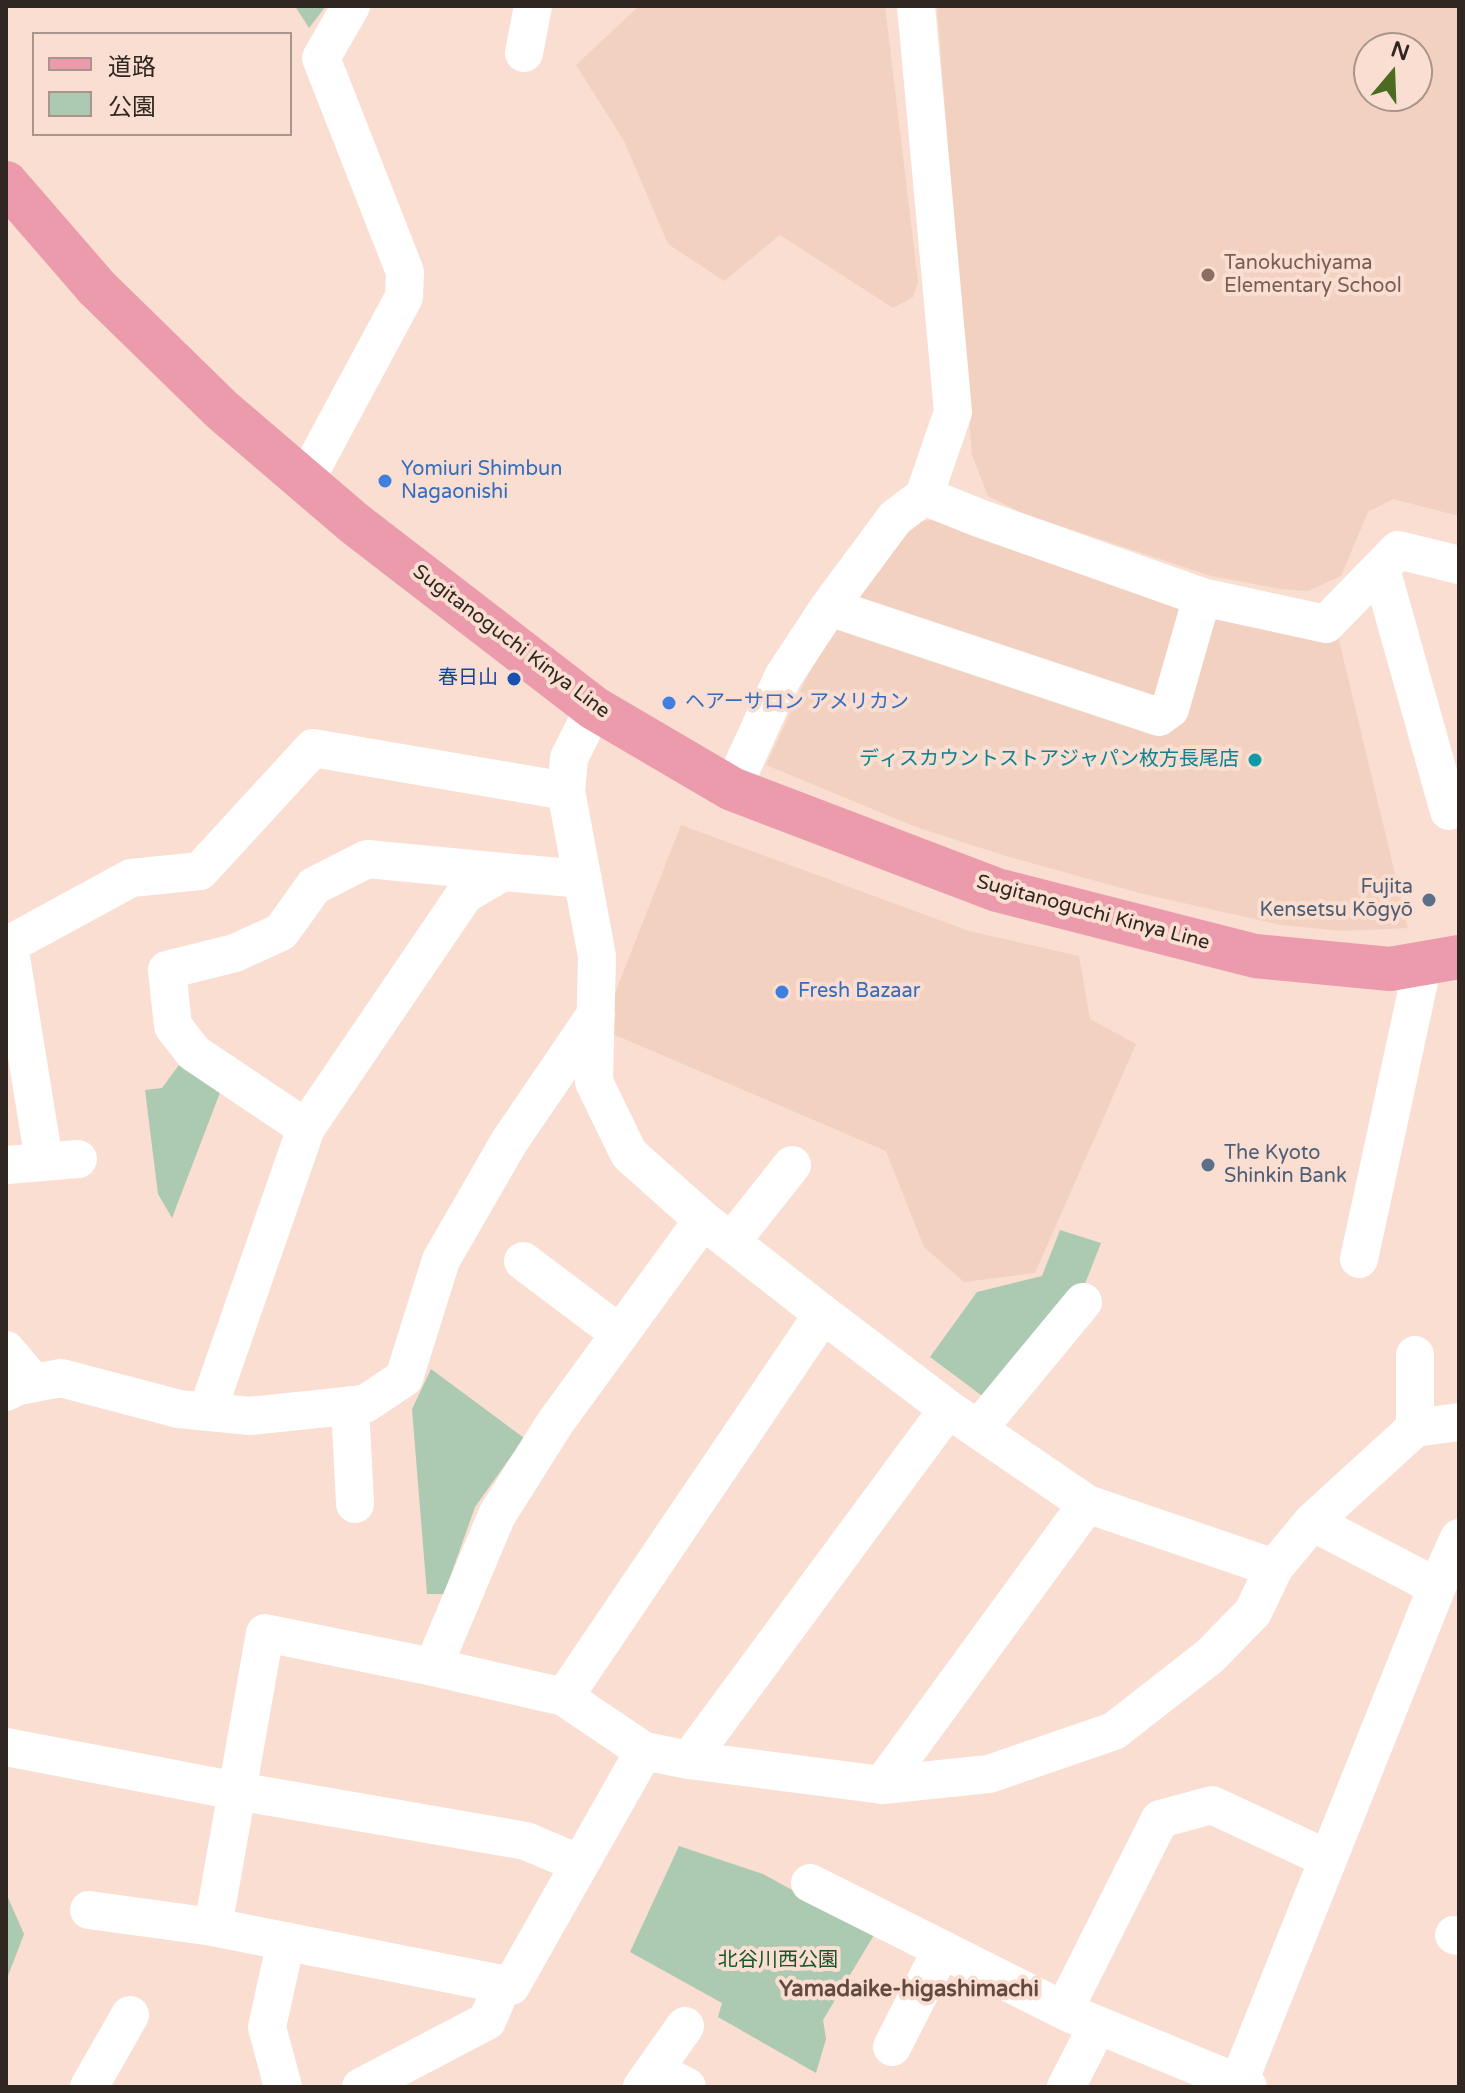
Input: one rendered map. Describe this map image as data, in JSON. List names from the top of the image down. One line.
{"streets":{"main road":["Sugitanoguchi Kinya Line"]},"districts":["Yamadaike-higashimachi"],"parks":["北谷川西公園"],"places":["Tanokuchiyama Elementary School","Yomiuri Shimbun Nagaonishi","春日山","ヘアーサロン アメリカン","ディスカウントストアジャパン枚方長尾店","Fujita Kensetsu Kōgyō","Fresh Bazaar","The Kyoto Shinkin Bank"],"legend":["道路","公園"],"north":"top"}
